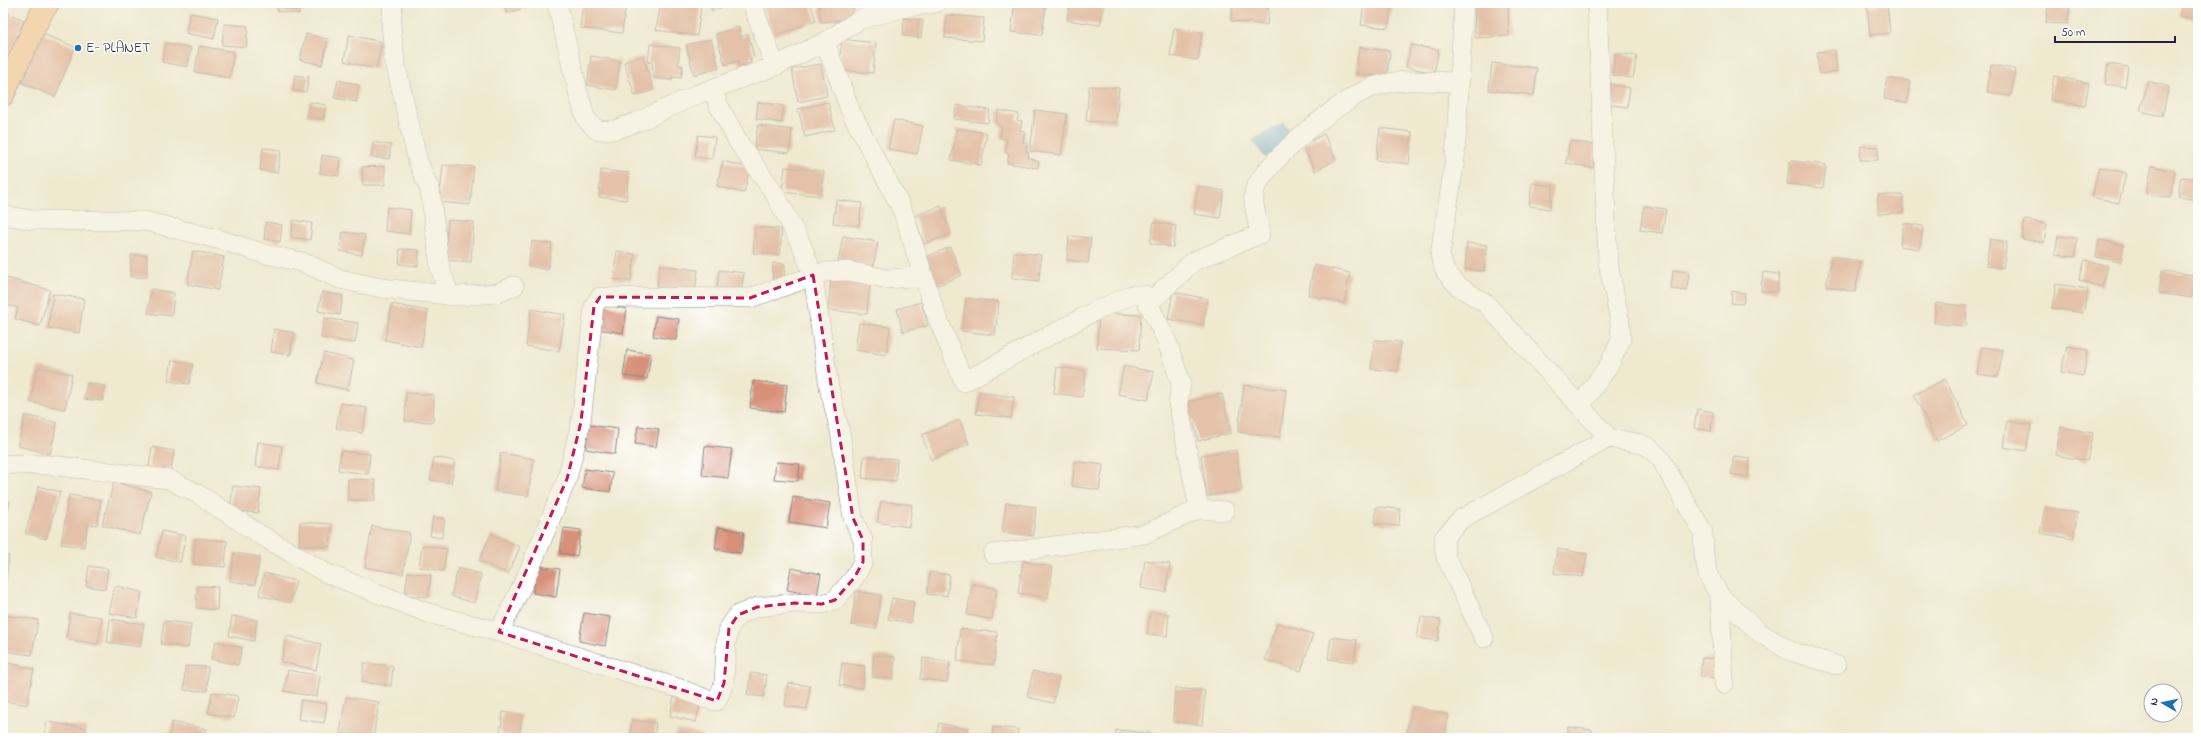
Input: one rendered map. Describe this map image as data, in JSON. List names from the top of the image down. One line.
{"places":["E- PLANET"],"scale_bar":"50 m","north":"left"}
